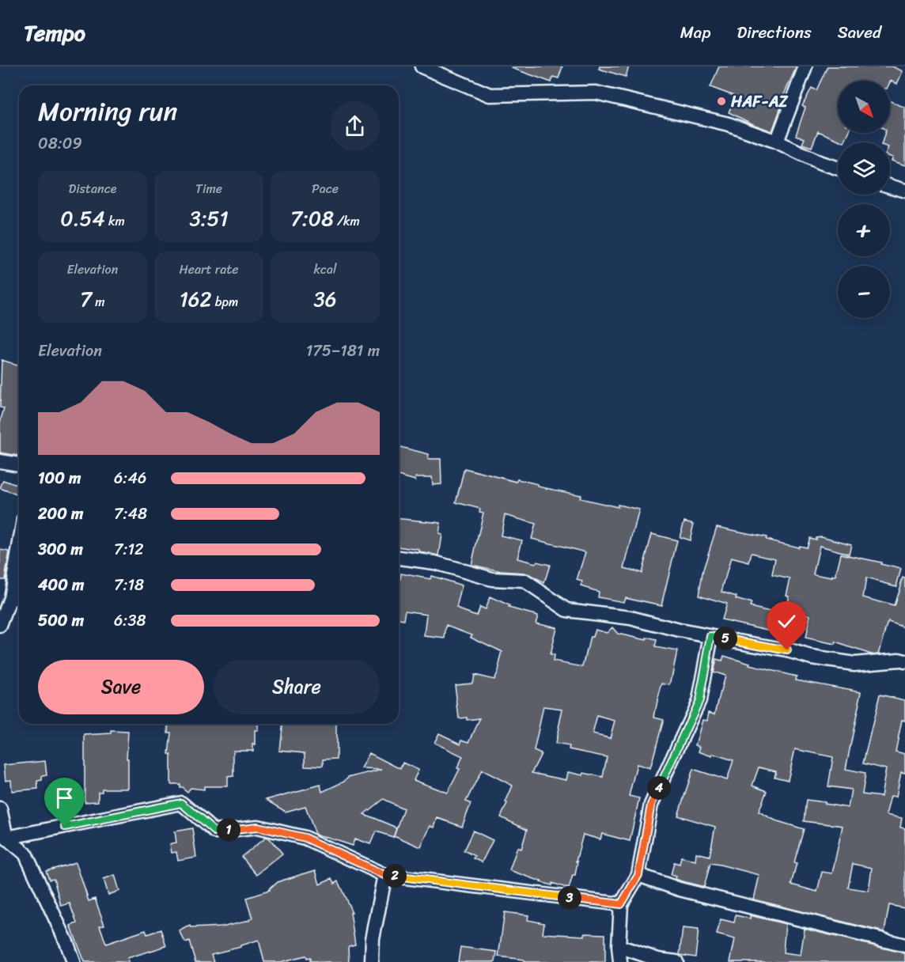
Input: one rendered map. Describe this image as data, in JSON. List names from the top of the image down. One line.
{"places":["HAF-AZ"],"north":"bottom right","page":{"header":"Tempo","nav":["Map","Directions","Saved"],"map_buttons":["+","−"],"heading":["Morning run","08:09"],"stats":[["Distance","0.54 km"],["Time","3:51"],["Pace","7:08 /km"],["Elevation","7 m"],["Heart rate","162 bpm"],["kcal","36"]],"chart":["Elevation","175–181 m"],"list":[{"name":"100 m","note":"6:46"},{"name":"200 m","note":"7:48"},{"name":"300 m","note":"7:12"},{"name":"400 m","note":"7:18"},{"name":"500 m","note":"6:38"}],"pins":["5","4","1","2","3"],"buttons":["Save","Share"]}}
